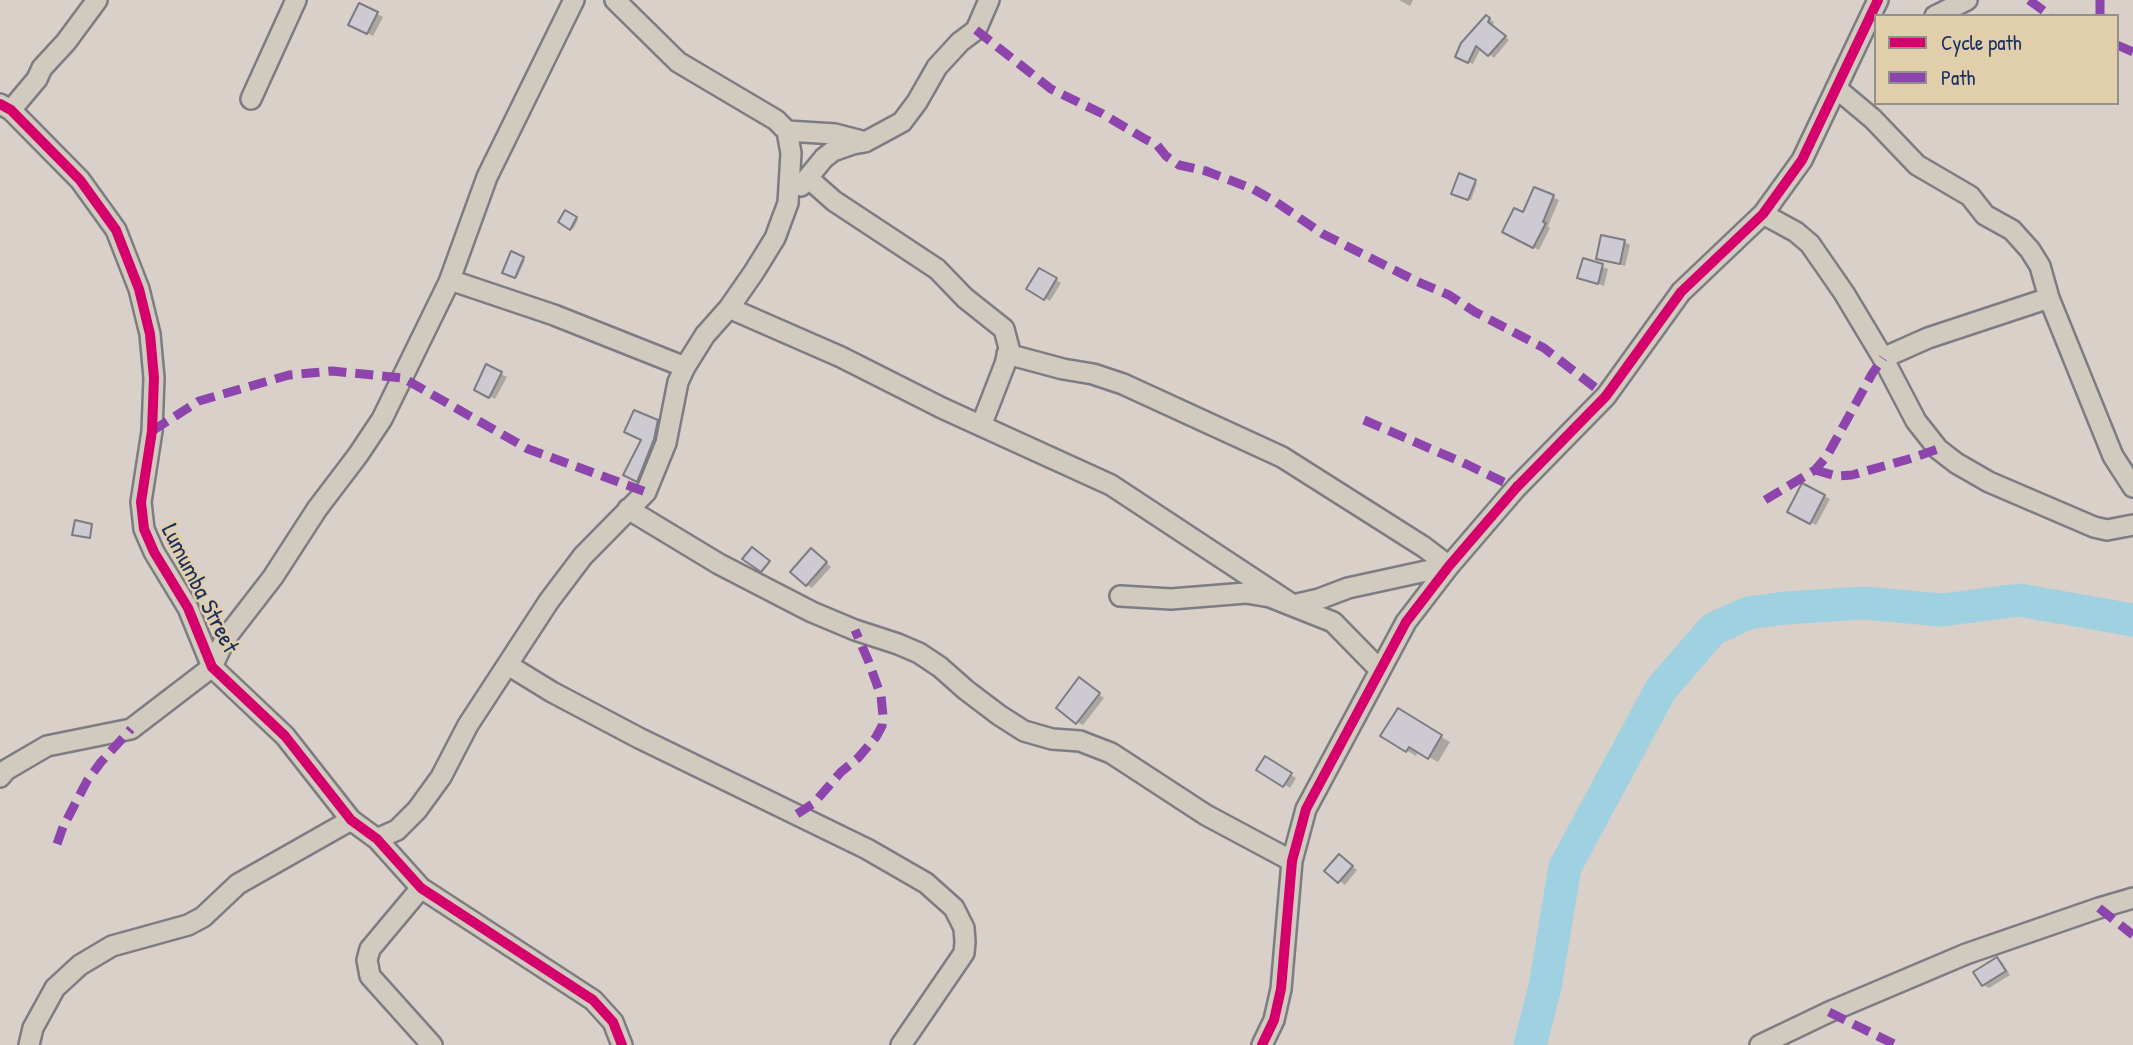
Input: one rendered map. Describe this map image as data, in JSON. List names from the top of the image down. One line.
{"streets":{"street":["Lumumba Street"]},"legend":["Cycle path","Path"]}
